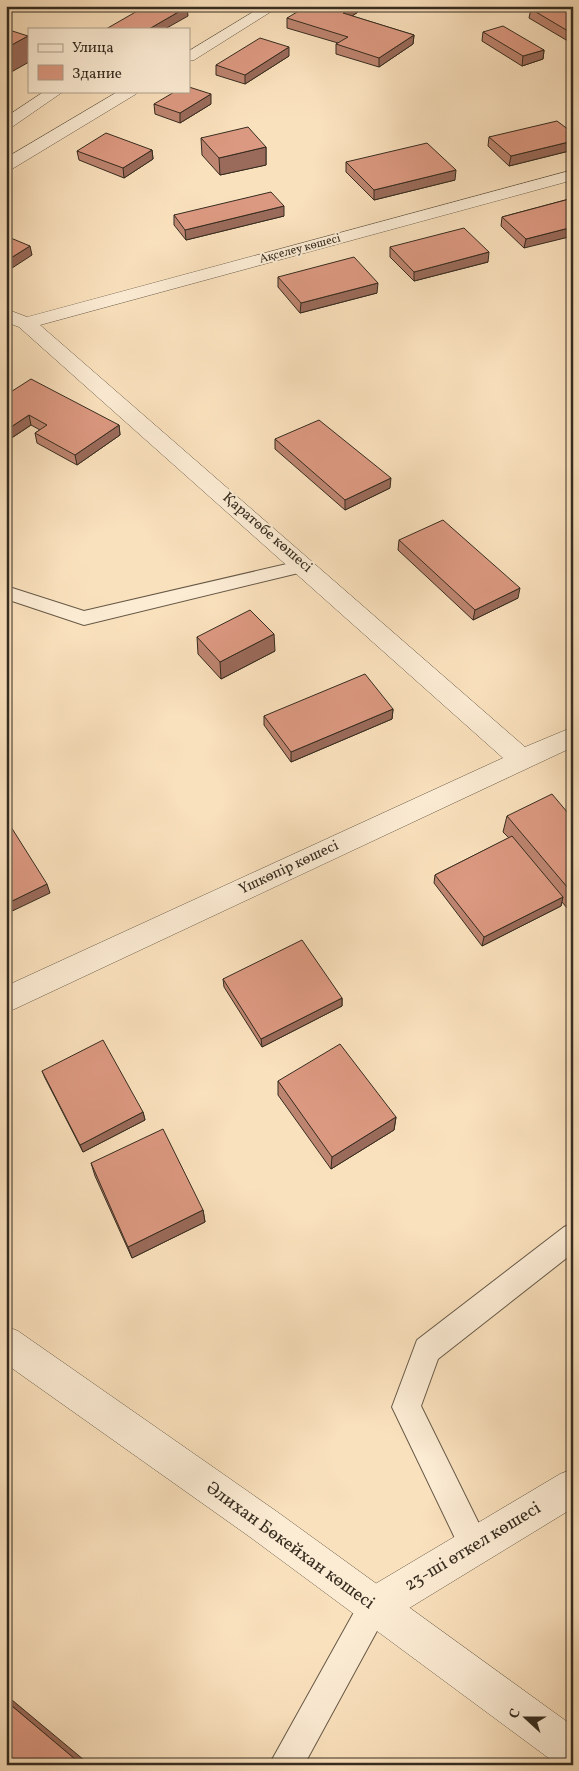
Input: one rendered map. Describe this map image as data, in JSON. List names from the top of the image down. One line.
{"streets":{"street":["Ақселеу көшесі","Қаратөбе көшесі","Үшкөпір көшесі","Әлихан Бөкейхан көшесі","23-ші өткел көшесі"]},"crossings":[["Ақселеу көшесі","Қаратөбе көшесі"],["Қаратөбе көшесі","Үшкөпір көшесі"],["Әлихан Бөкейхан көшесі","23-ші өткел көшесі"]],"legend":["Улица","Здание"],"north":"left"}
